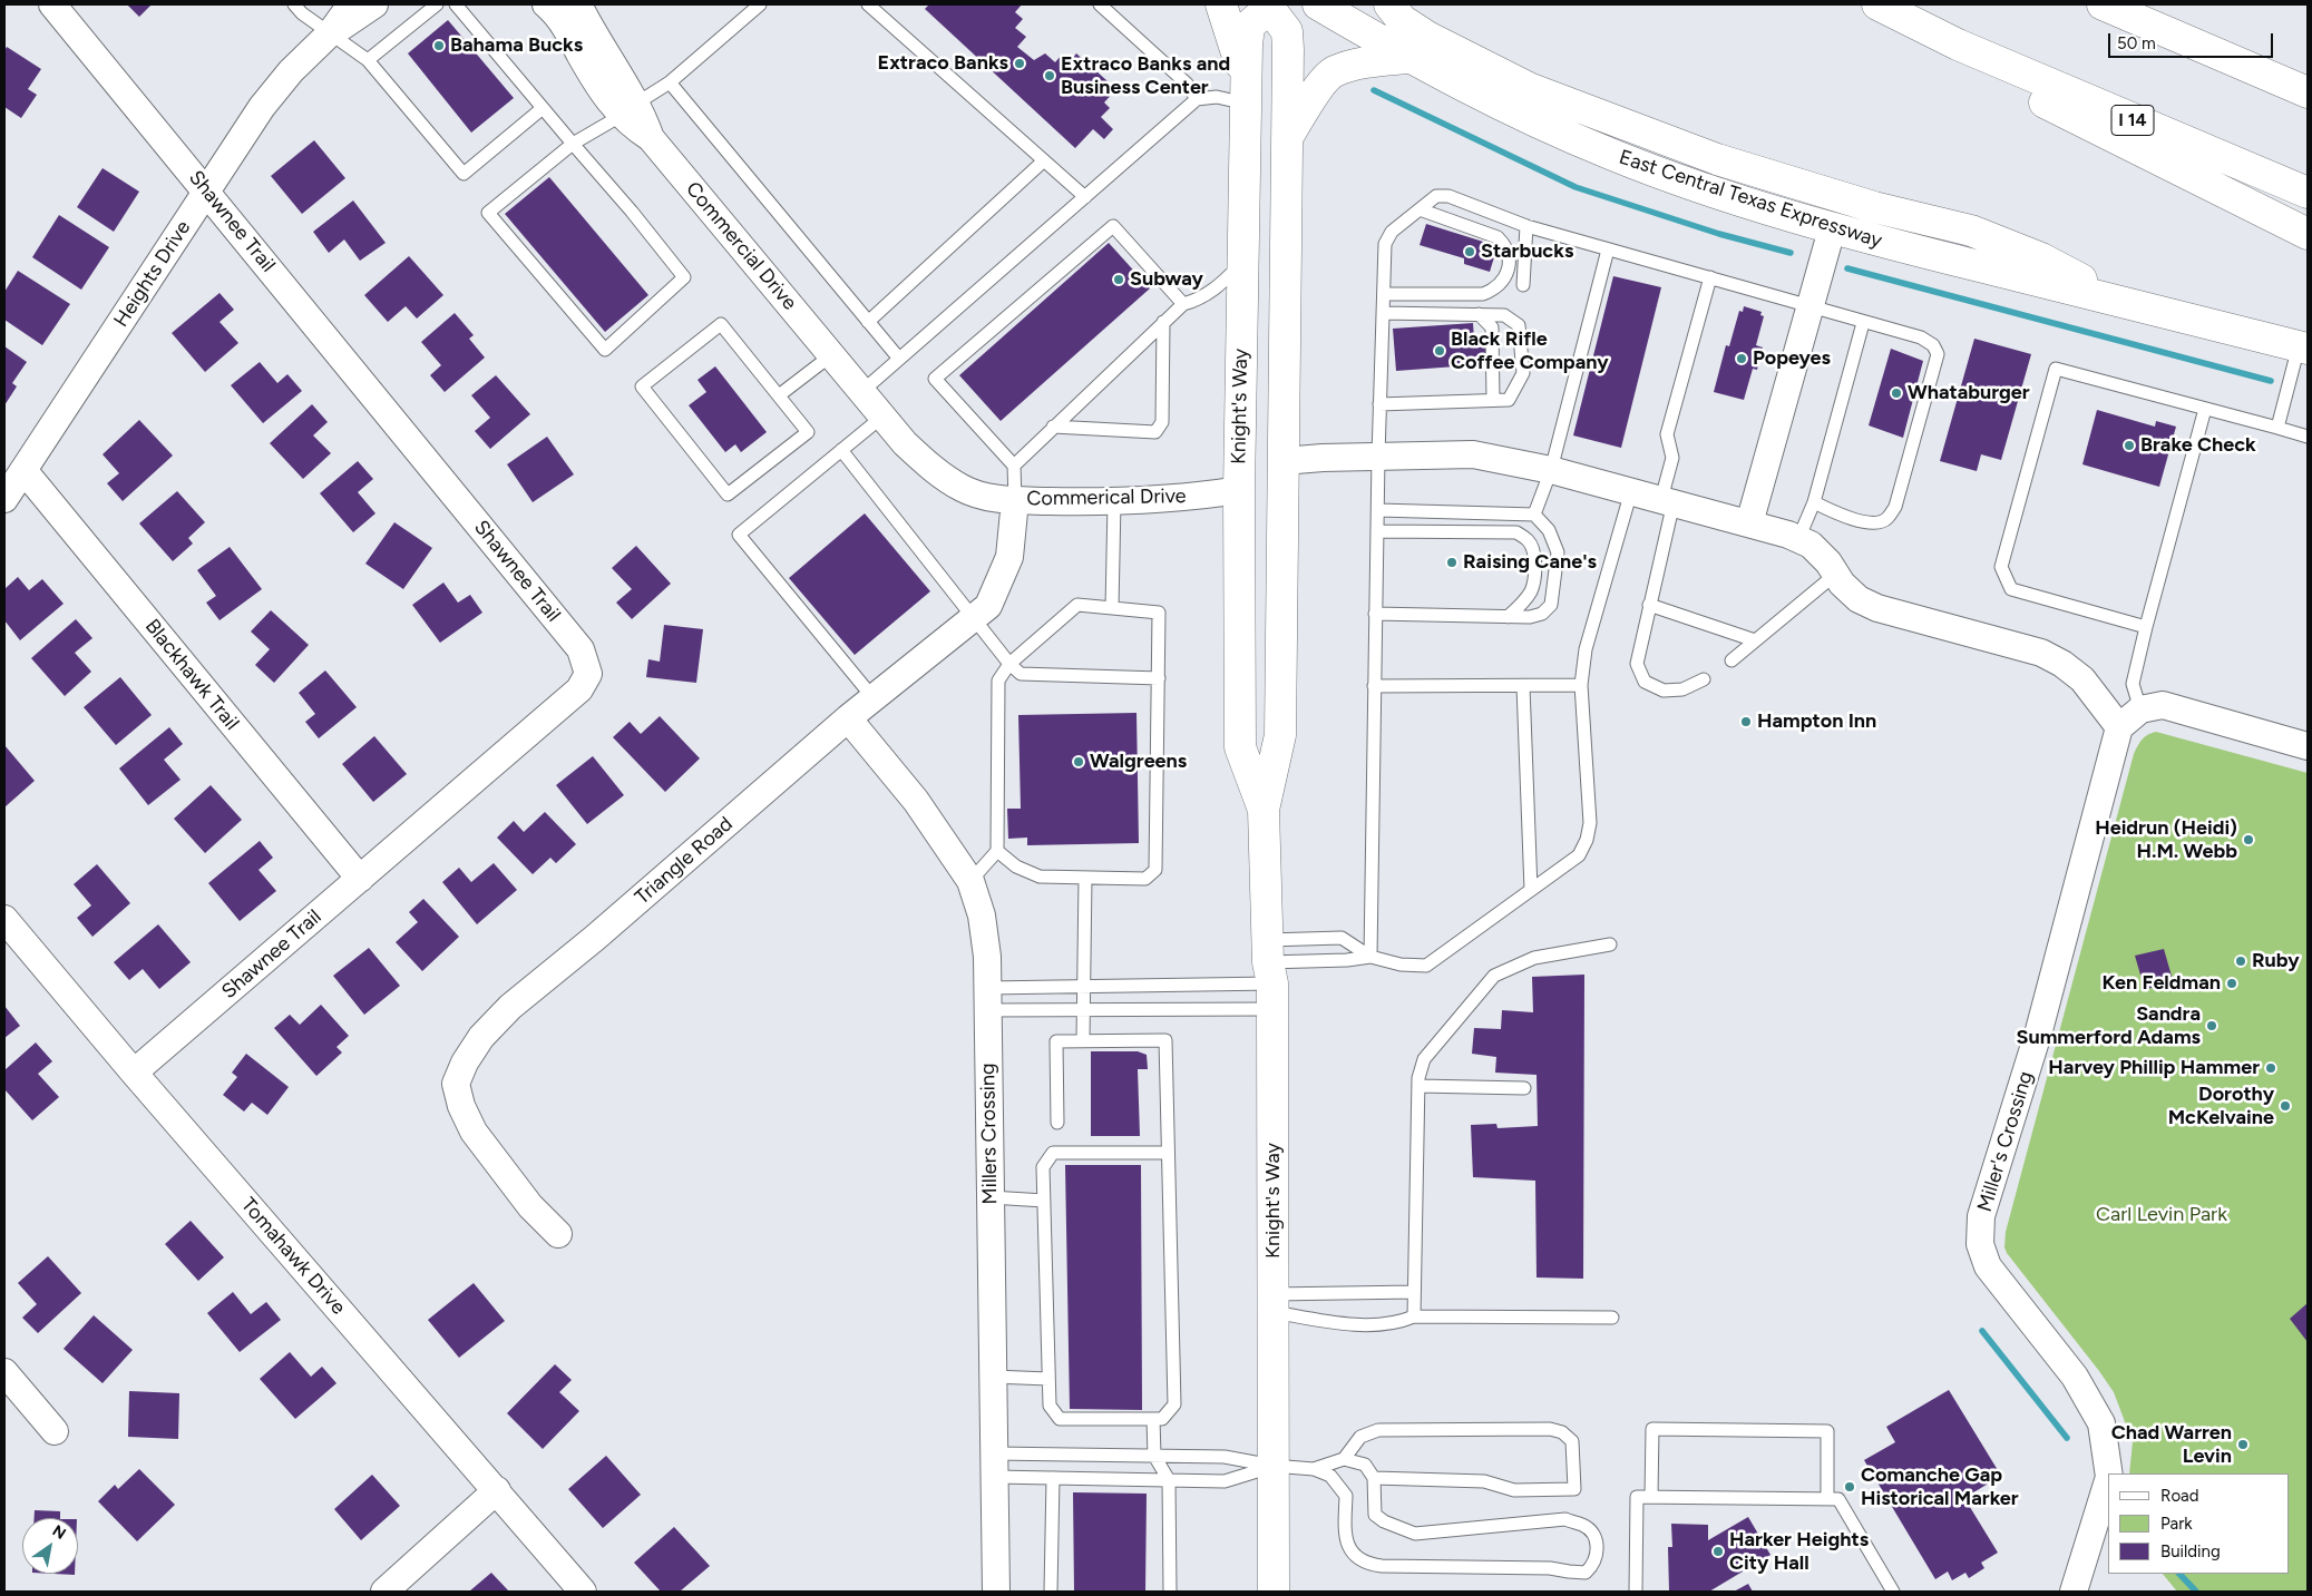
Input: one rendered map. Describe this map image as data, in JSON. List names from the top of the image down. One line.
{"streets":{"main road":["I 14","East Central Texas Expressway","Knight's Way"],"street":["Shawnee Trail","Commercial Drive","Heights Drive","Commerical Drive","Blackhawk Trail","Triangle Road","Millers Crossing","Miller's Crossing","Tomahawk Drive"]},"crossings":[["Shawnee Trail","Heights Drive"],["Shawnee Trail","Blackhawk Trail"],["Shawnee Trail","Tomahawk Drive"],["Commercial Drive","Commerical Drive"],["Heights Drive","Blackhawk Trail"],["Knight's Way","Commerical Drive"],["Commerical Drive","Triangle Road"],["Triangle Road","Millers Crossing"]],"parks":["Carl Levin Park"],"places":["Bahama Bucks","Extraco Banks","Extraco Banks and Business Center","Starbucks","Subway","Black Rifle Coffee Company","Popeyes","Whataburger","Brake Check","Raising Cane's","Hampton Inn","Walgreens","Heidrun (Heidi) H.M. Webb","Ruby","Ken Feldman","Sandra Summerford Adams","Harvey Phillip Hammer","Dorothy McKelvaine","Chad Warren Levin","Comanche Gap Historical Marker","Harker Heights City Hall"],"legend":["Road","Park","Building"],"scale_bar":"50 m","north":"top right"}
